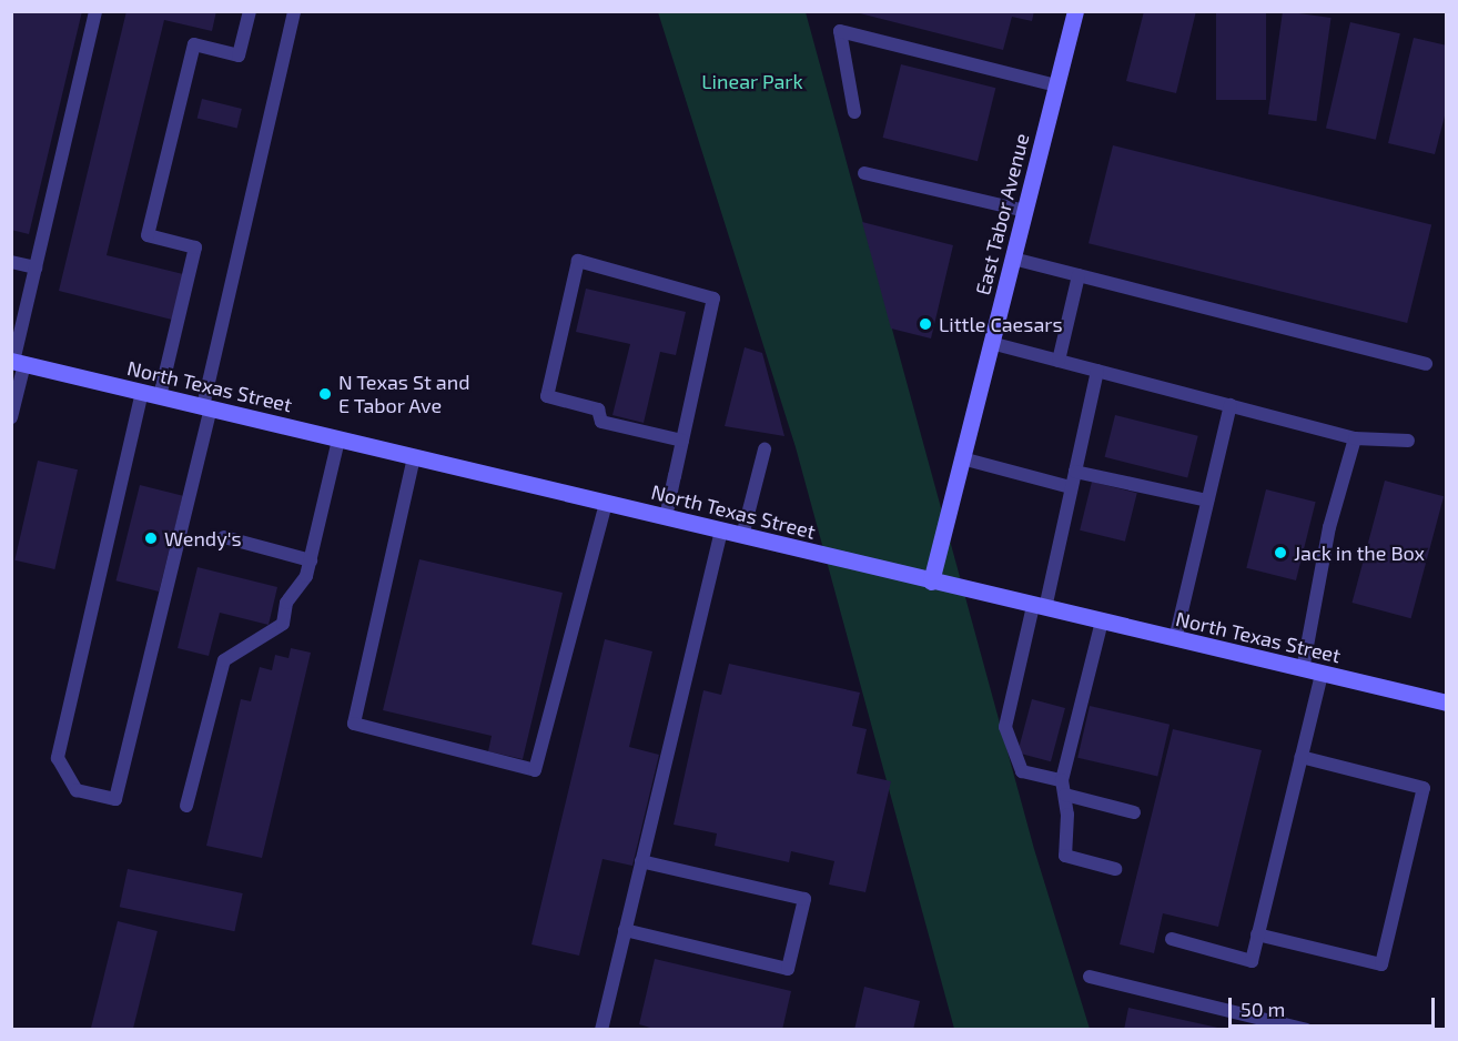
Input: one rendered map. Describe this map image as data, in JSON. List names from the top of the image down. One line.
{"streets":{"main road":["East Tabor Avenue","North Texas Street"]},"crossings":[["East Tabor Avenue","North Texas Street"]],"parks":["Linear Park"],"places":["Little Caesars","N Texas St and E Tabor Ave","Wendy's","Jack in the Box"],"scale_bar":"50 m"}
